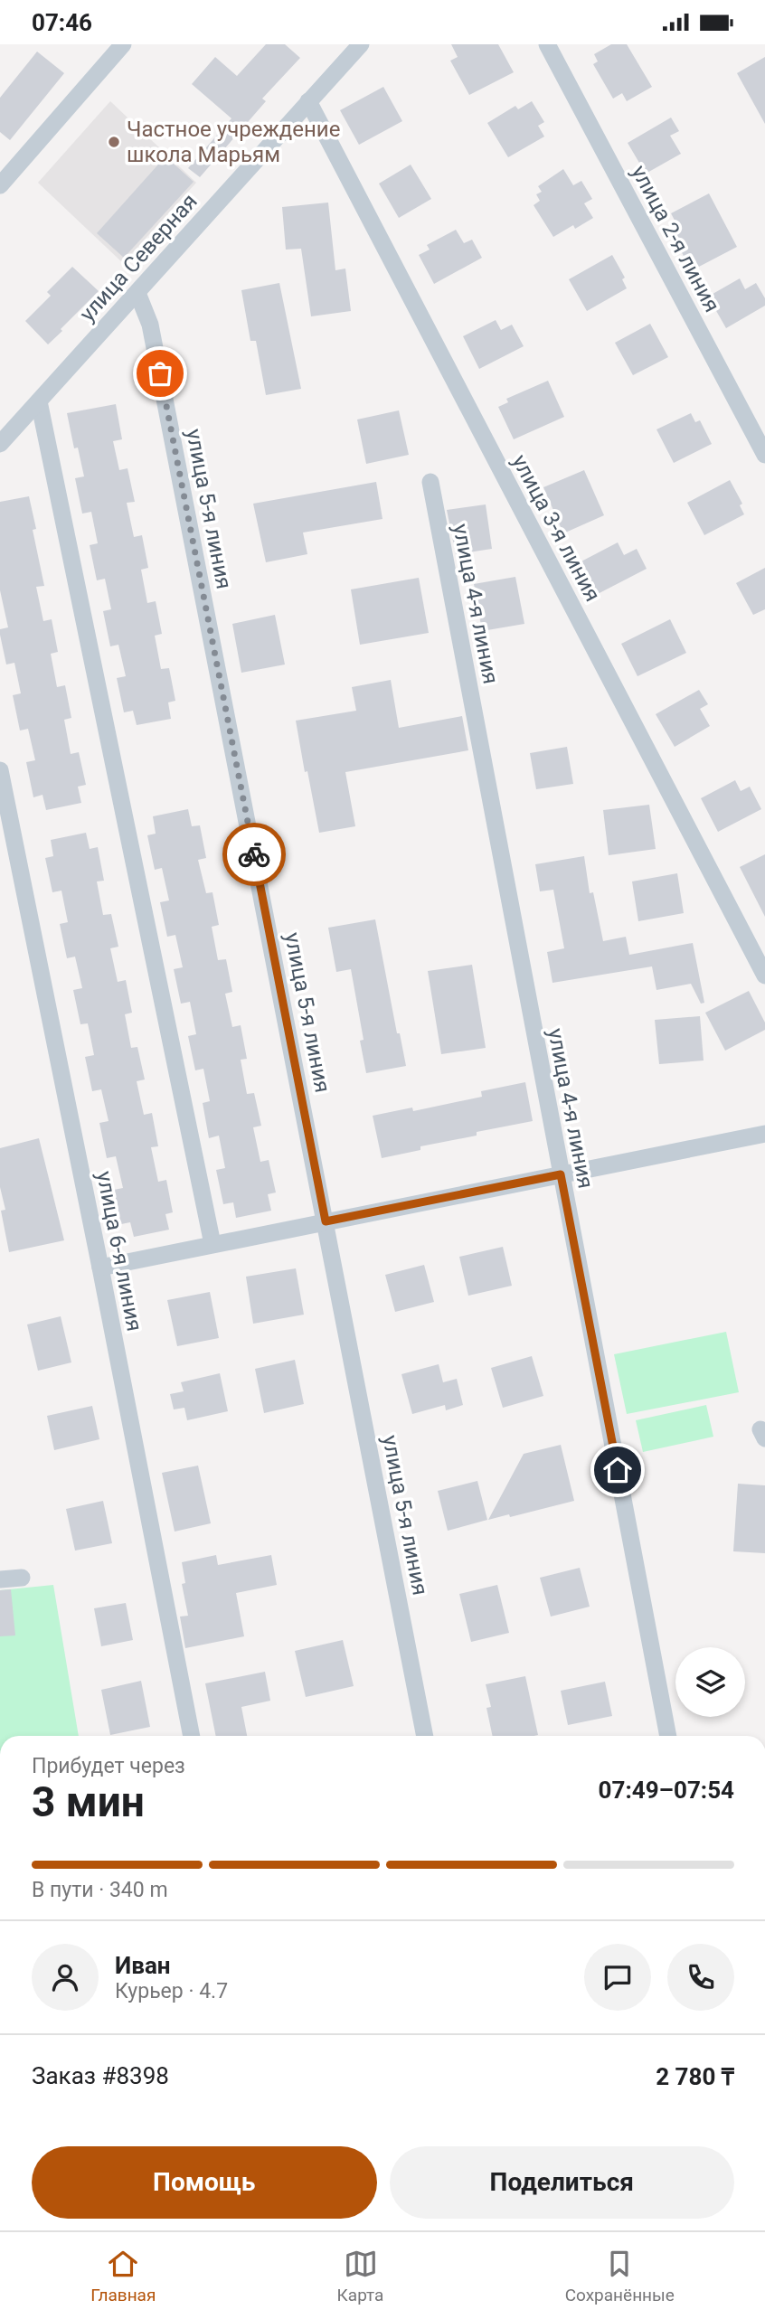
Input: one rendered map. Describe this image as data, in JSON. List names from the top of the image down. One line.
{"streets":{"street":["улица 2-я линия","улица Северная","улица 5-я линия","улица 3-я линия","улица 4-я линия","улица 6-я линия"]},"crossings":[["улица Северная","улица 5-я линия"],["улица Северная","улица 3-я линия"]],"places":["Частное учреждение школа Марьям"],"page":{"status":"07:46","heading":["3 мин","Прибудет через","07:49–07:54"],"panel":["Иван","Курьер · 4.7","Заказ #8398","2 780 ₸"],"bar":"В пути · 340 m","buttons":["Помощь","Поделиться"],"tabs":["Главная","Карта","Сохранённые"]}}
